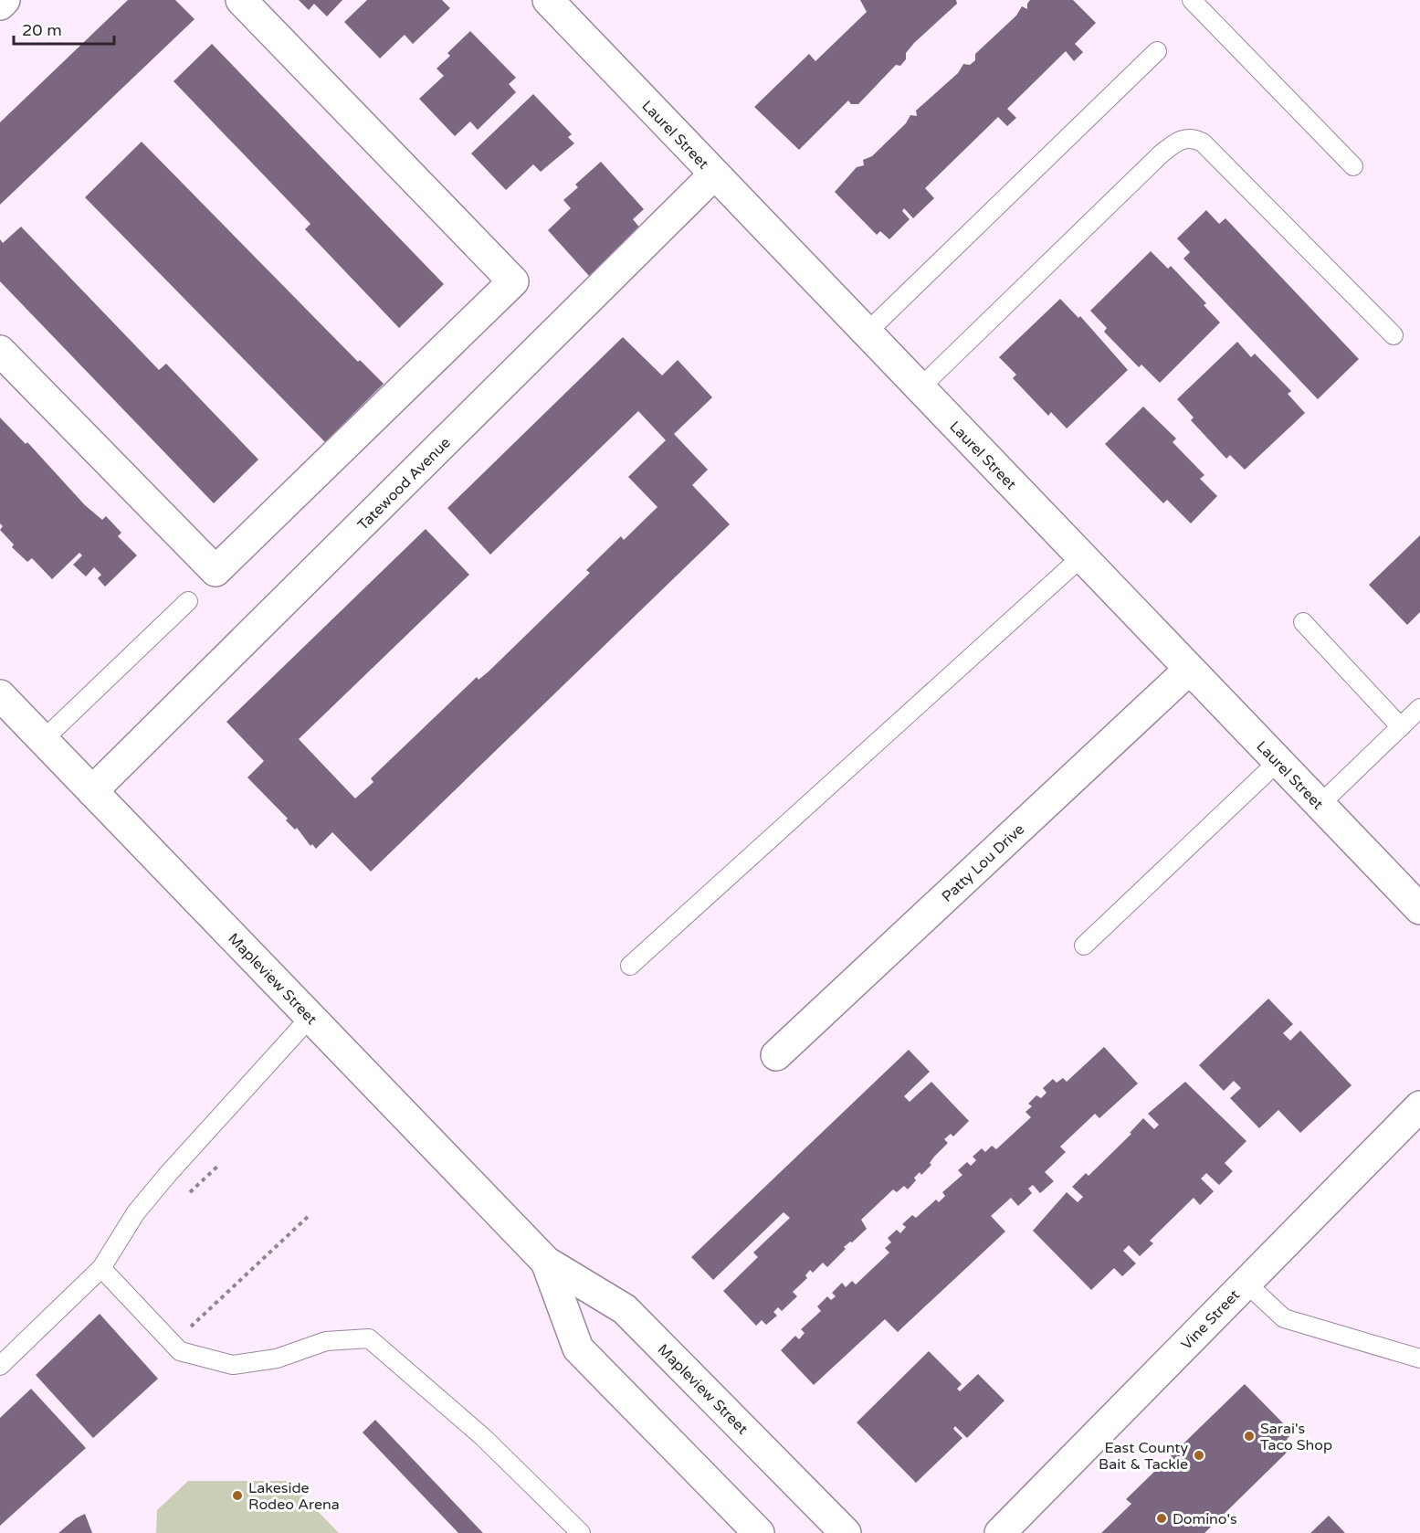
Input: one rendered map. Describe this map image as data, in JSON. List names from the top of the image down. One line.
{"streets":{"street":["Laurel Street","Tatewood Avenue","Patty Lou Drive","Mapleview Street","Vine Street"]},"crossings":[["Laurel Street","Tatewood Avenue"],["Laurel Street","Patty Lou Drive"],["Tatewood Avenue","Mapleview Street"]],"places":["Sarai's Taco Shop","East County Bait & Tackle","Lakeside Rodeo Arena","Domino's"],"scale_bar":"20 m"}
